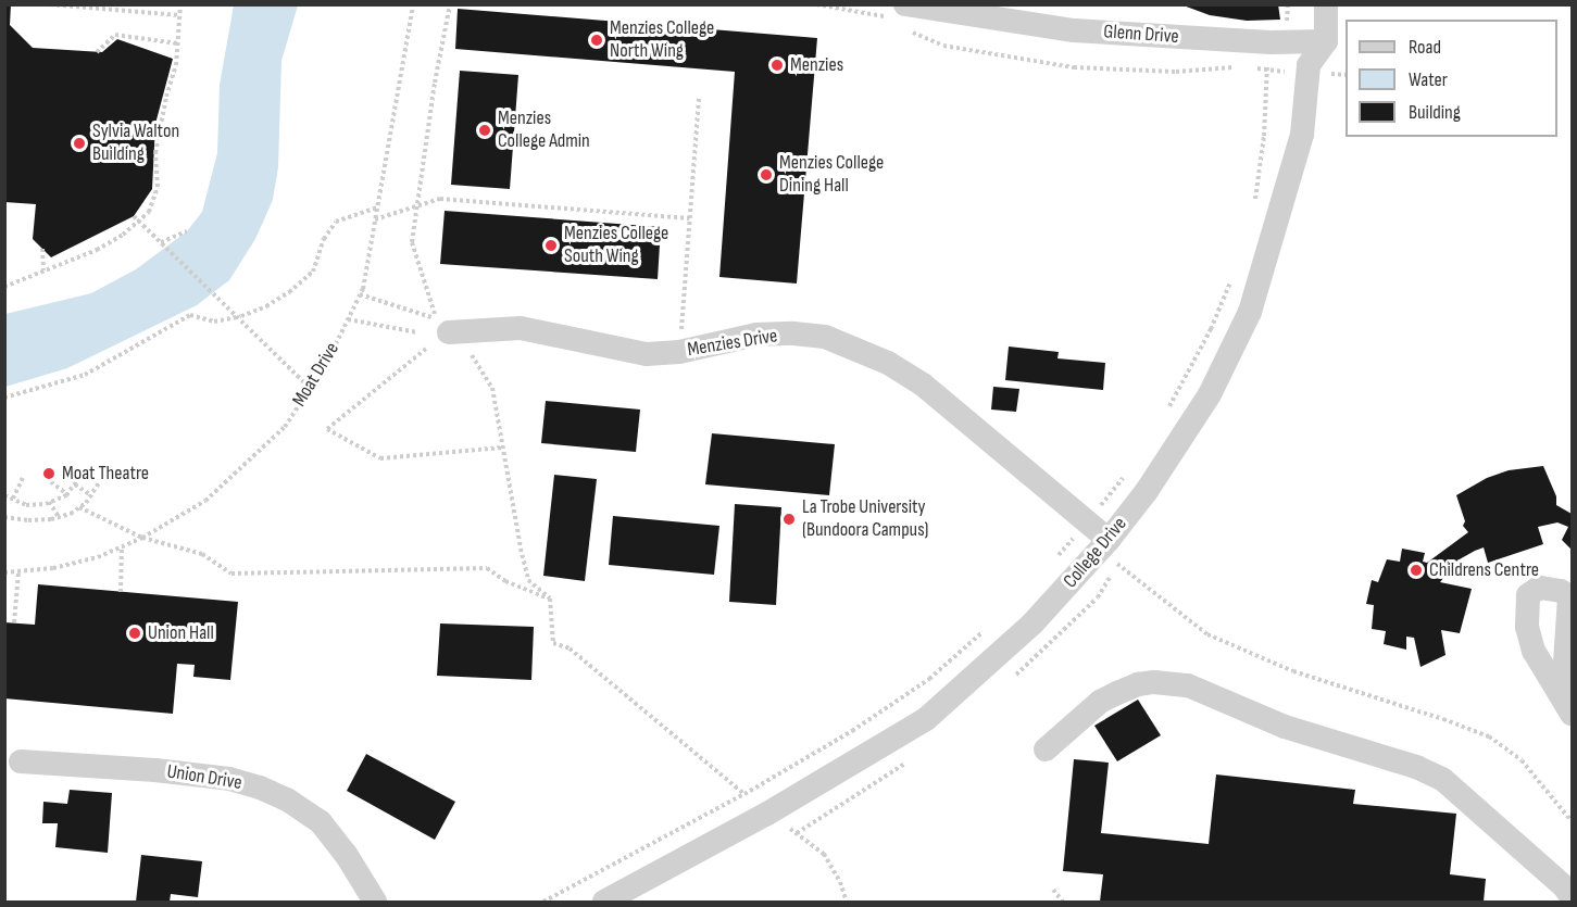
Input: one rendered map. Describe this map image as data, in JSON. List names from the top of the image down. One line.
{"streets":{"street":["Glenn Drive","Menzies Drive","College Drive","Union Drive"],"path":["Moat Drive"]},"crossings":[["Glenn Drive","College Drive"],["Menzies Drive","College Drive"]],"places":["Menzies College North Wing","Menzies","Menzies College Admin","Sylvia Walton Building","Menzies College Dining Hall","Menzies College South Wing","Moat Theatre","La Trobe University (Bundoora Campus)","Childrens Centre","Union Hall"],"legend":["Road","Water","Building"]}
